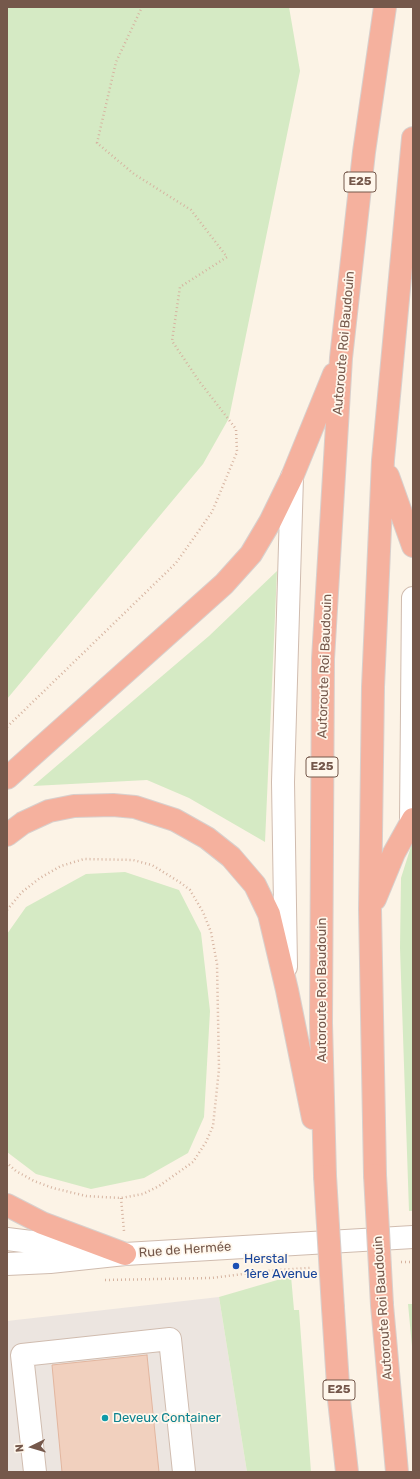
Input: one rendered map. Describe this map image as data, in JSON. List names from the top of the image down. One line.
{"streets":{"highway":["E25","Autoroute Roi Baudouin"],"street":["Rue de Hermée"]},"places":["Herstal 1ère Avenue","Deveux Container"],"north":"left"}
